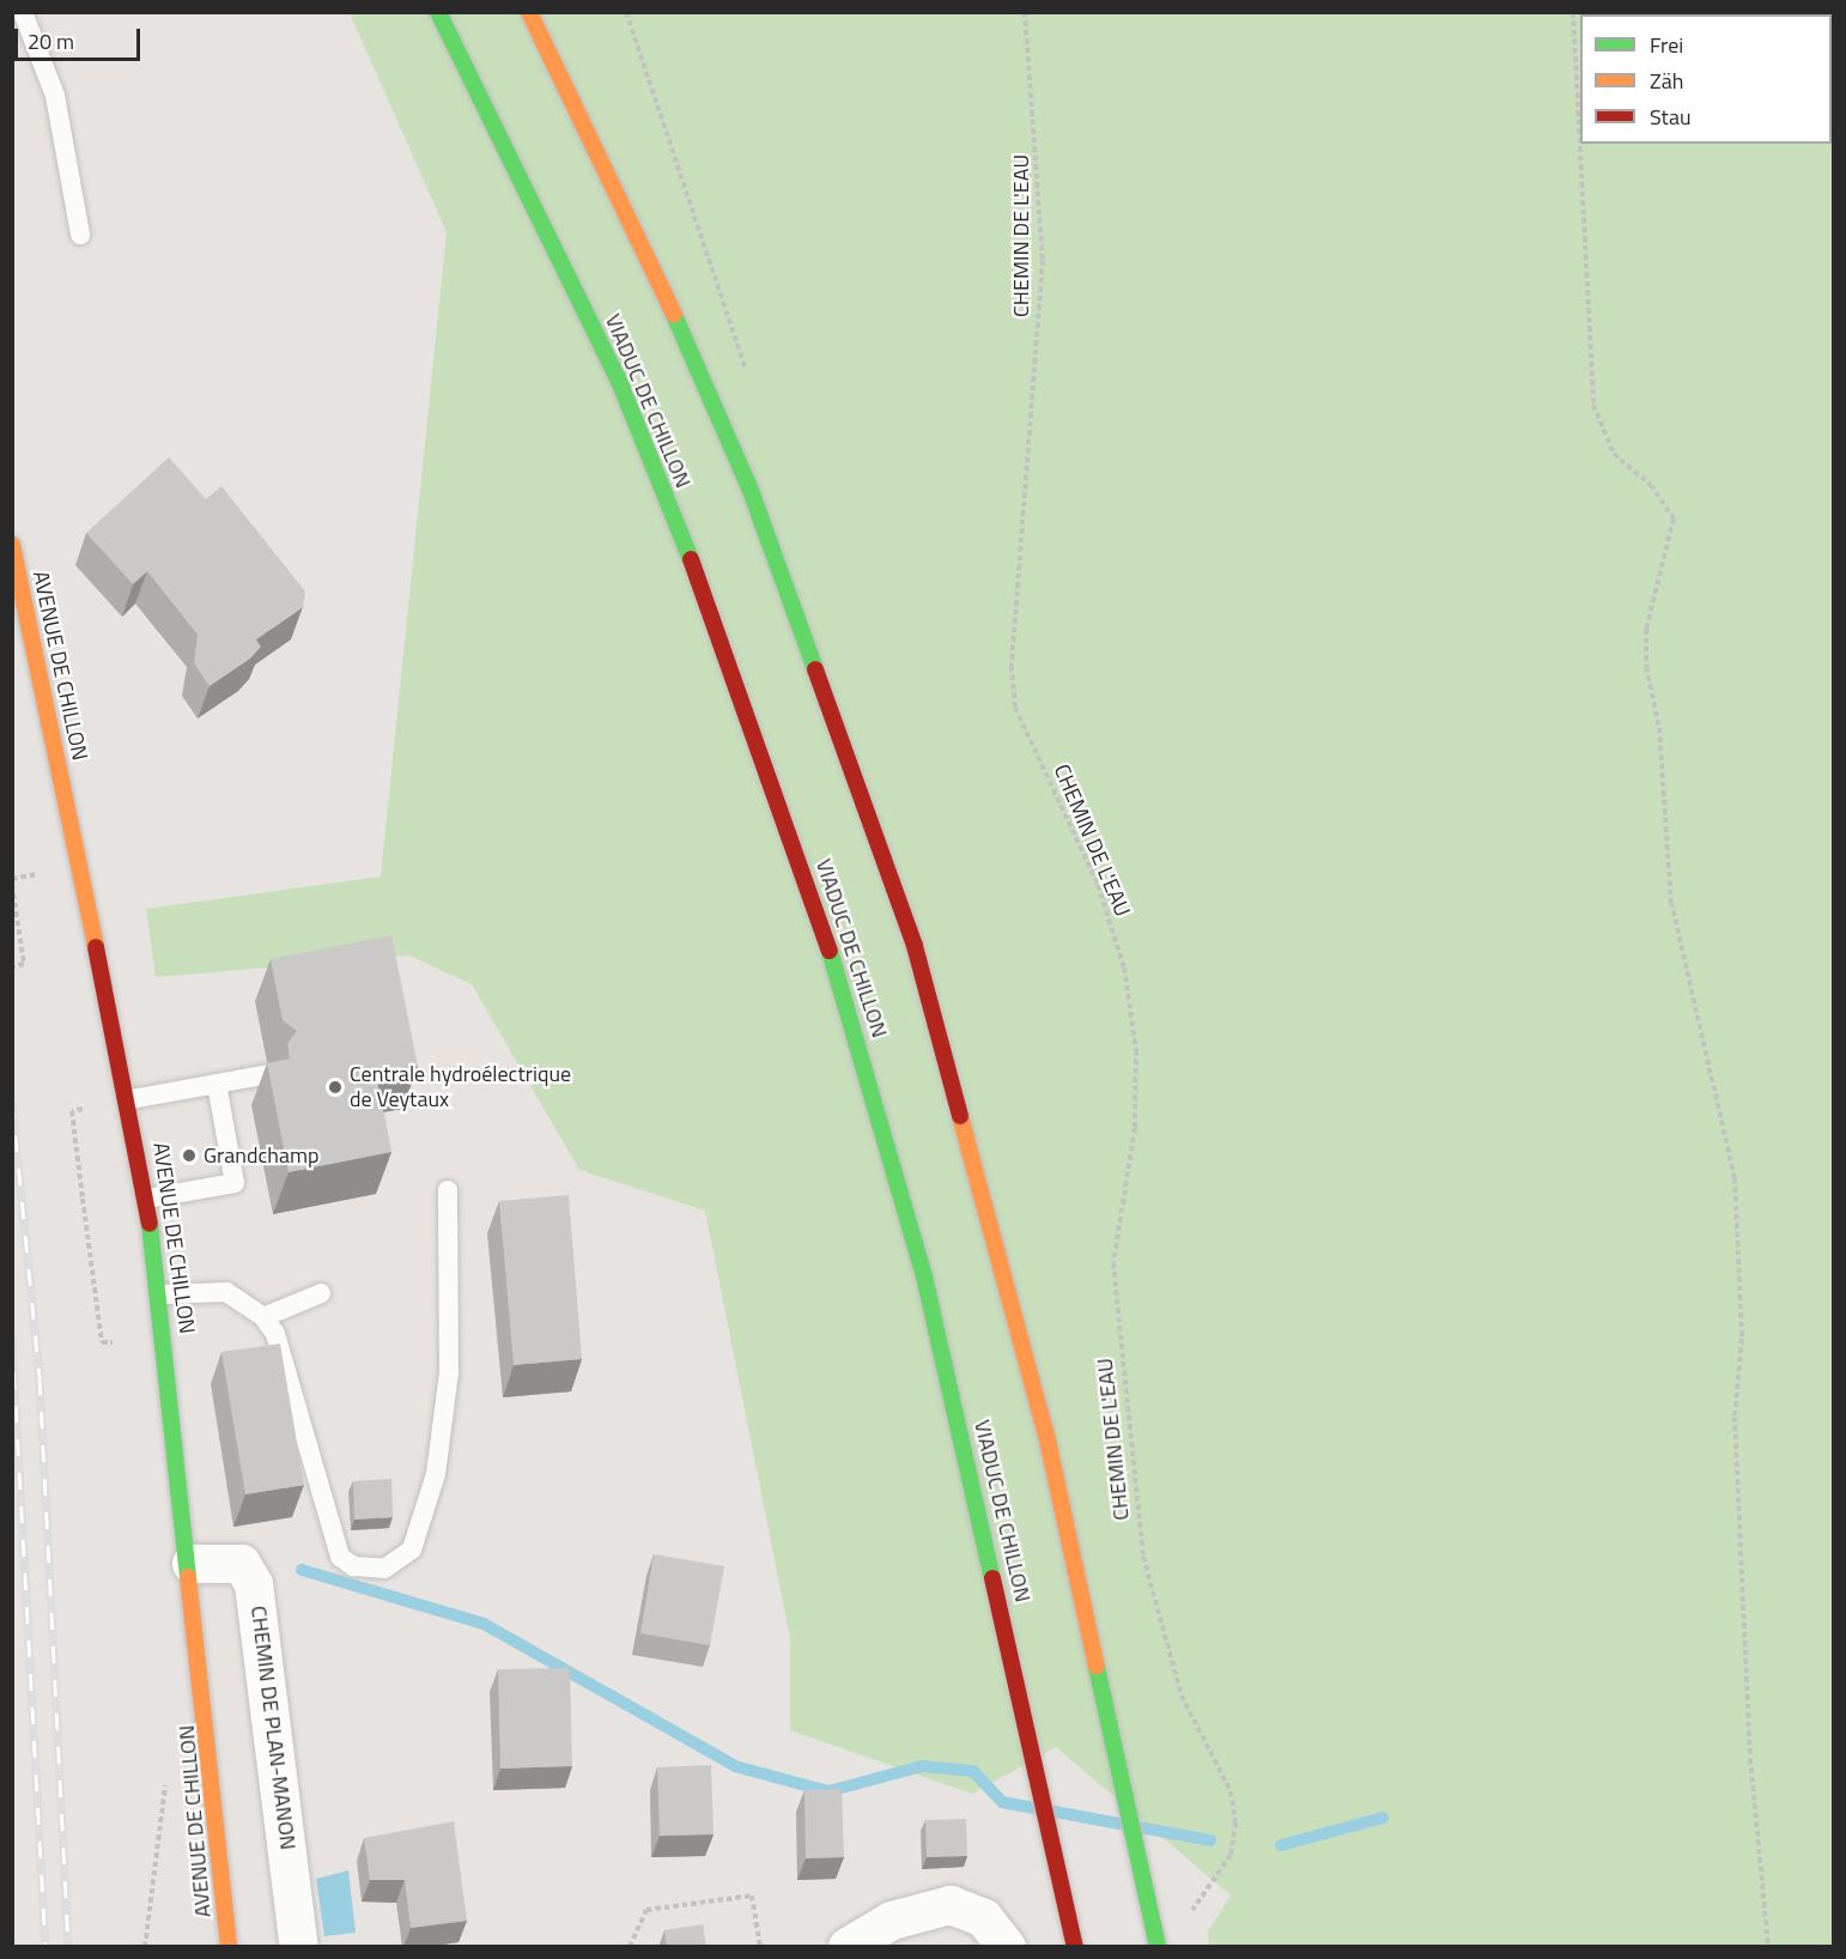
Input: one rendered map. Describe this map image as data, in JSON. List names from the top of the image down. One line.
{"streets":{"main road":["VIADUC DE CHILLON","AVENUE DE CHILLON"],"street":["CHEMIN DE PLAN-MANON"],"path":["CHEMIN DE L'EAU"]},"crossings":[["AVENUE DE CHILLON","CHEMIN DE PLAN-MANON"]],"places":["Centrale hydroélectrique de Veytaux","Grandchamp"],"legend":["Frei","Zäh","Stau"],"scale_bar":"20 m"}
